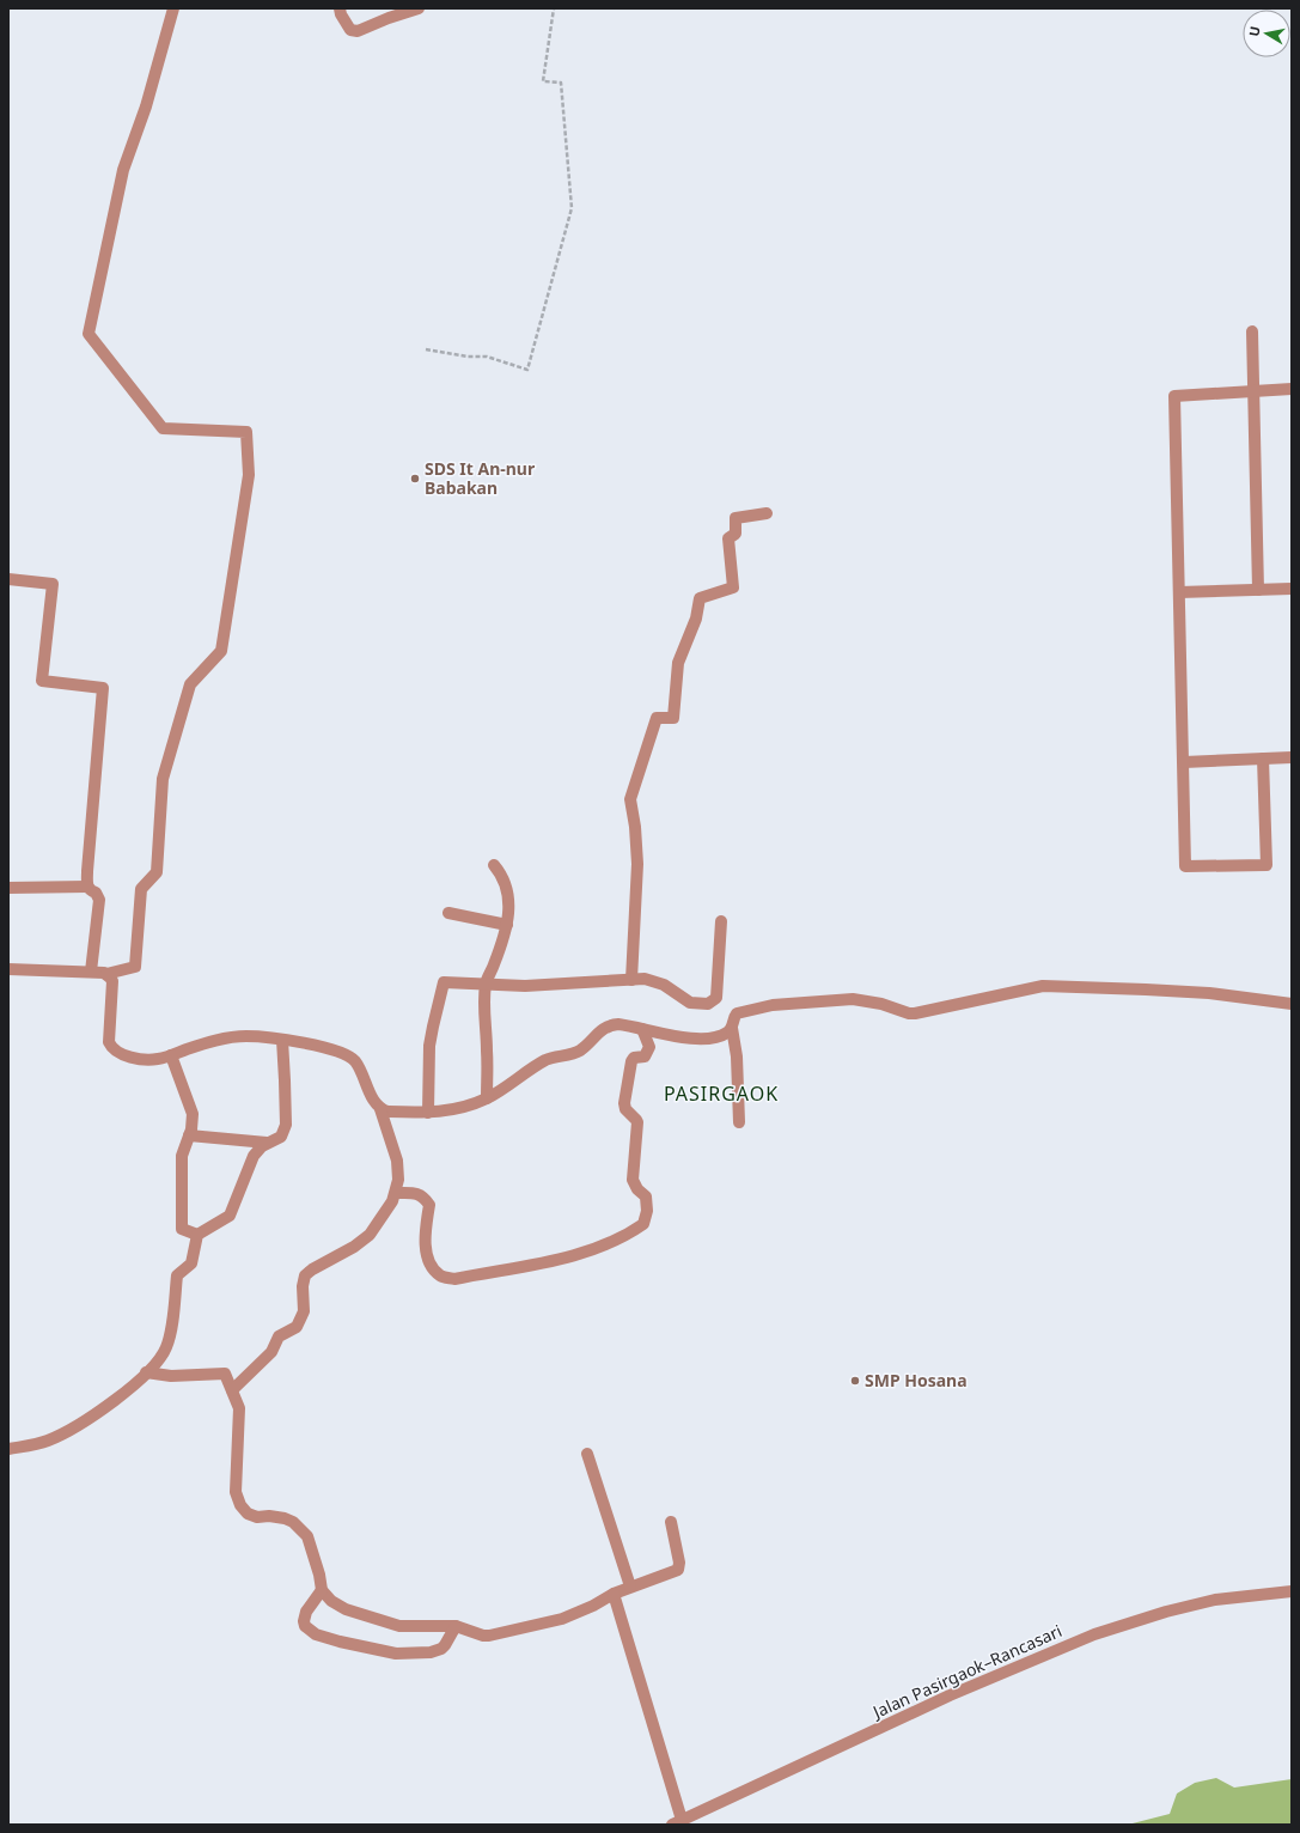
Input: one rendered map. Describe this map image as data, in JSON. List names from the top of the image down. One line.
{"streets":{"street":["Jalan Pasirgaok–Rancasari"]},"districts":["PASIRGAOK"],"places":["SDS It An-nur Babakan","SMP Hosana"],"north":"left"}
